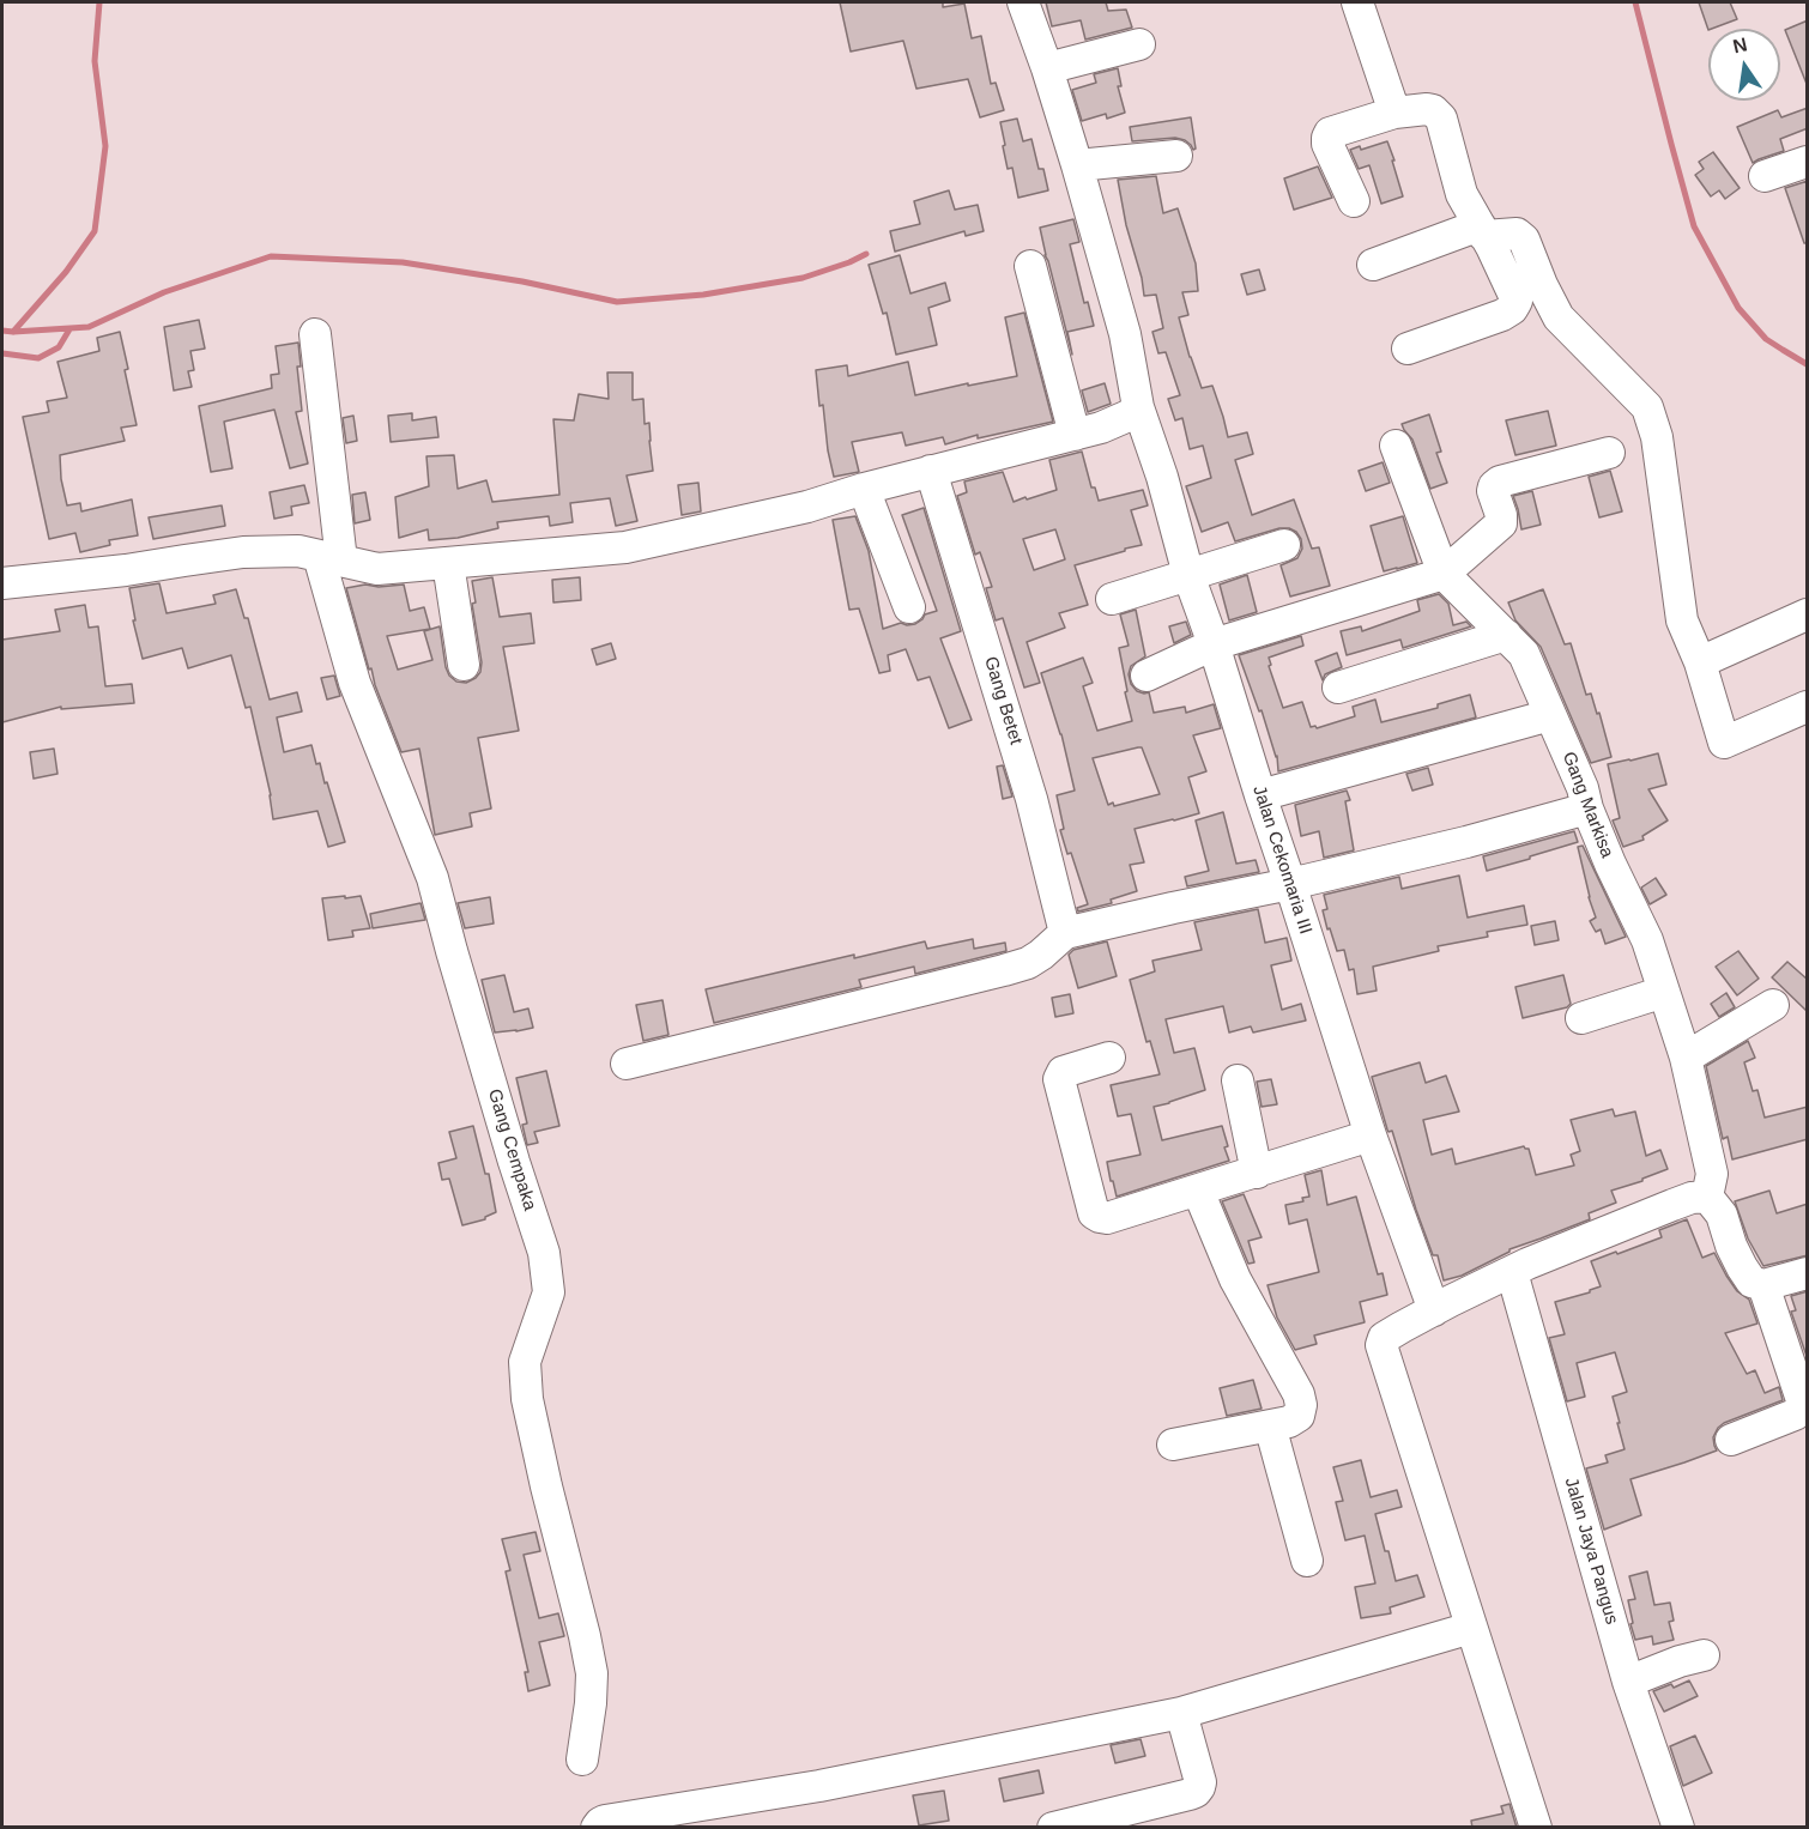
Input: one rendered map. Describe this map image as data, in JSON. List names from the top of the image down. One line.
{"streets":{"street":["Gang Betet","Gang Markisa","Jalan Cekomaria III","Gang Cempaka","Jalan Jaya Pangus"]},"north":"top"}
